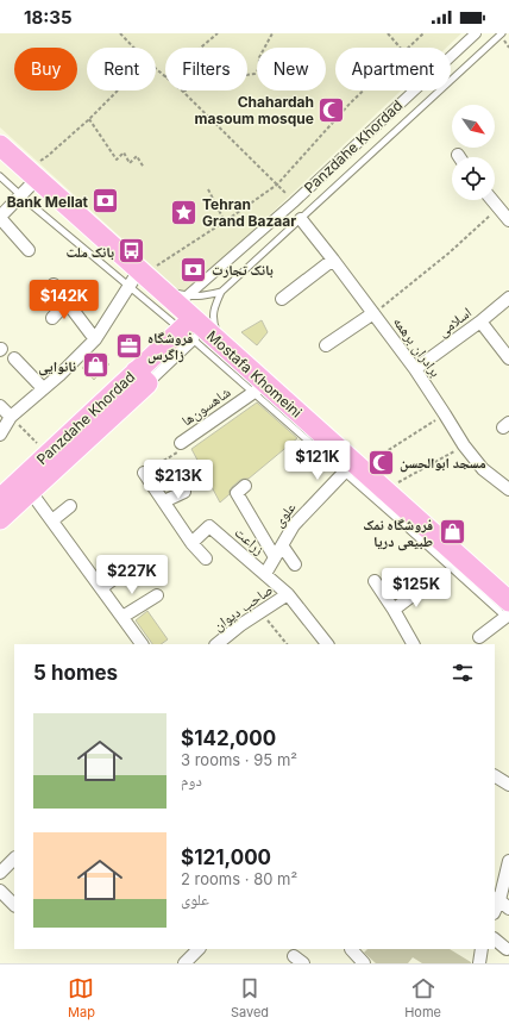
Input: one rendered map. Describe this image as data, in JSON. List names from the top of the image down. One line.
{"streets":{"main road":["Panzdahe Khordad","Mostafa Khomeini"],"street":["اسلامی","برادران برهمه","شاهسون‌ها","علوی","زراعت","صاحب دیوان"]},"crossings":[["Panzdahe Khordad","Mostafa Khomeini"],["اسلامی","برادران برهمه"],["Mostafa Khomeini","شاهسون‌ها"],["Mostafa Khomeini","علوی"],["علوی","زراعت"],["زراعت","صاحب دیوان"]],"places":{"mosque":["Chahardah masoum mosque","مسجد ابوالحسن"],"bank":["Bank Mellat","بانک تجارت"],"place":["Tehran Grand Bazaar"],"bus stop":["بانک ملت"],"office":["فروشگاه زاگرس"],"shop":["نانوایی","فروشگاه نمک طبیعی دریا"]},"north":"bottom right","page":{"status":"18:35","chip":["Buy","Rent","Filters","New","Apartment"],"price":["$142K","$121K","$213K","$227K","$125K"],"heading":"5 homes","list":[{"name":"$142,000","note":"3 rooms · 95 m² · دوم"},{"name":"$121,000","note":"2 rooms · 80 m² · علوی"}],"tabs":["Map","Saved","Home"]}}
